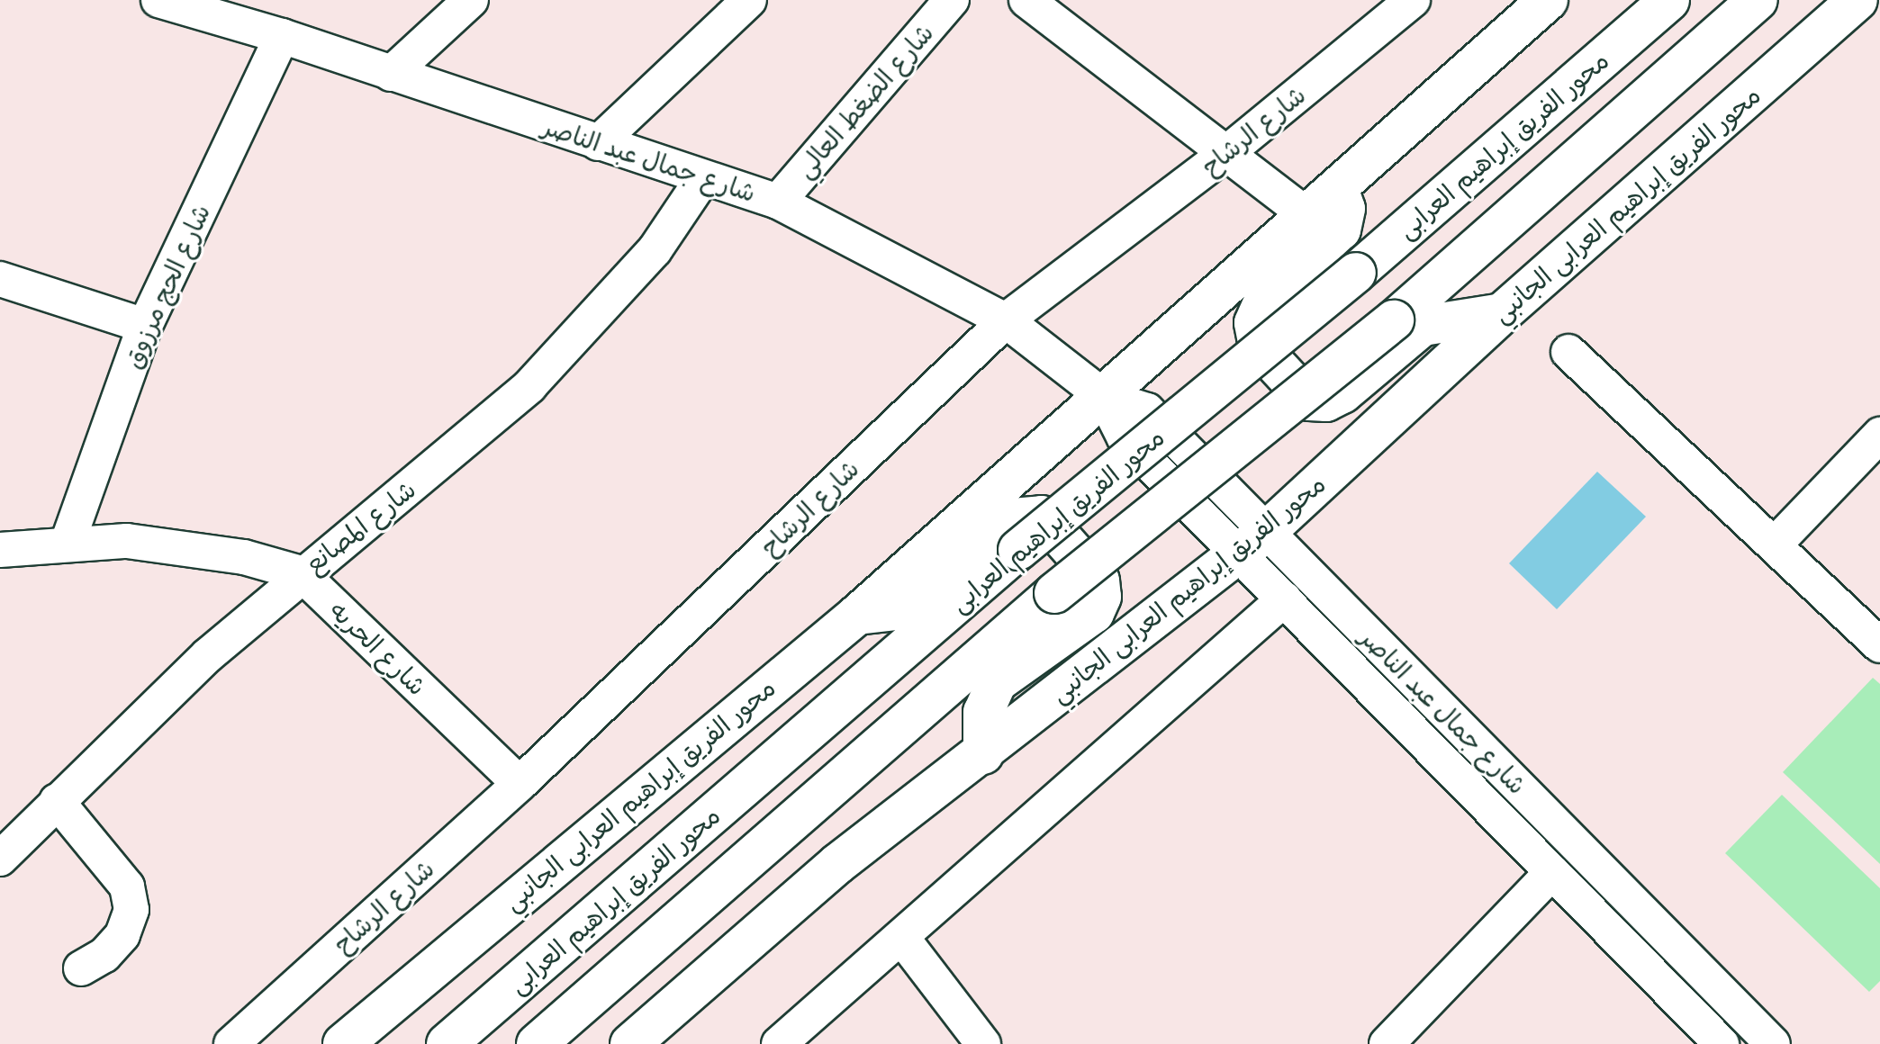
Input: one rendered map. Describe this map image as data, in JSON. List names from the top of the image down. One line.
{"streets":{"street":["شارع الضغط العالي","شارع الرشاح","محور الفريق إبراهيم العرابى","شارع جمال عبد الناصر","محور الفريق إبراهيم العرابى الجانبي","شارع الحج مرزوق","شارع المصانع","شارع الحريه"]},"crossings":[["شارع الضغط العالي","شارع جمال عبد الناصر"],["شارع الرشاح","شارع جمال عبد الناصر"],["شارع الرشاح","شارع الحريه"],["شارع جمال عبد الناصر","محور الفريق إبراهيم العرابى الجانبي"],["شارع جمال عبد الناصر","شارع الحج مرزوق"],["شارع جمال عبد الناصر","شارع المصانع"],["شارع المصانع","شارع الحريه"]]}
